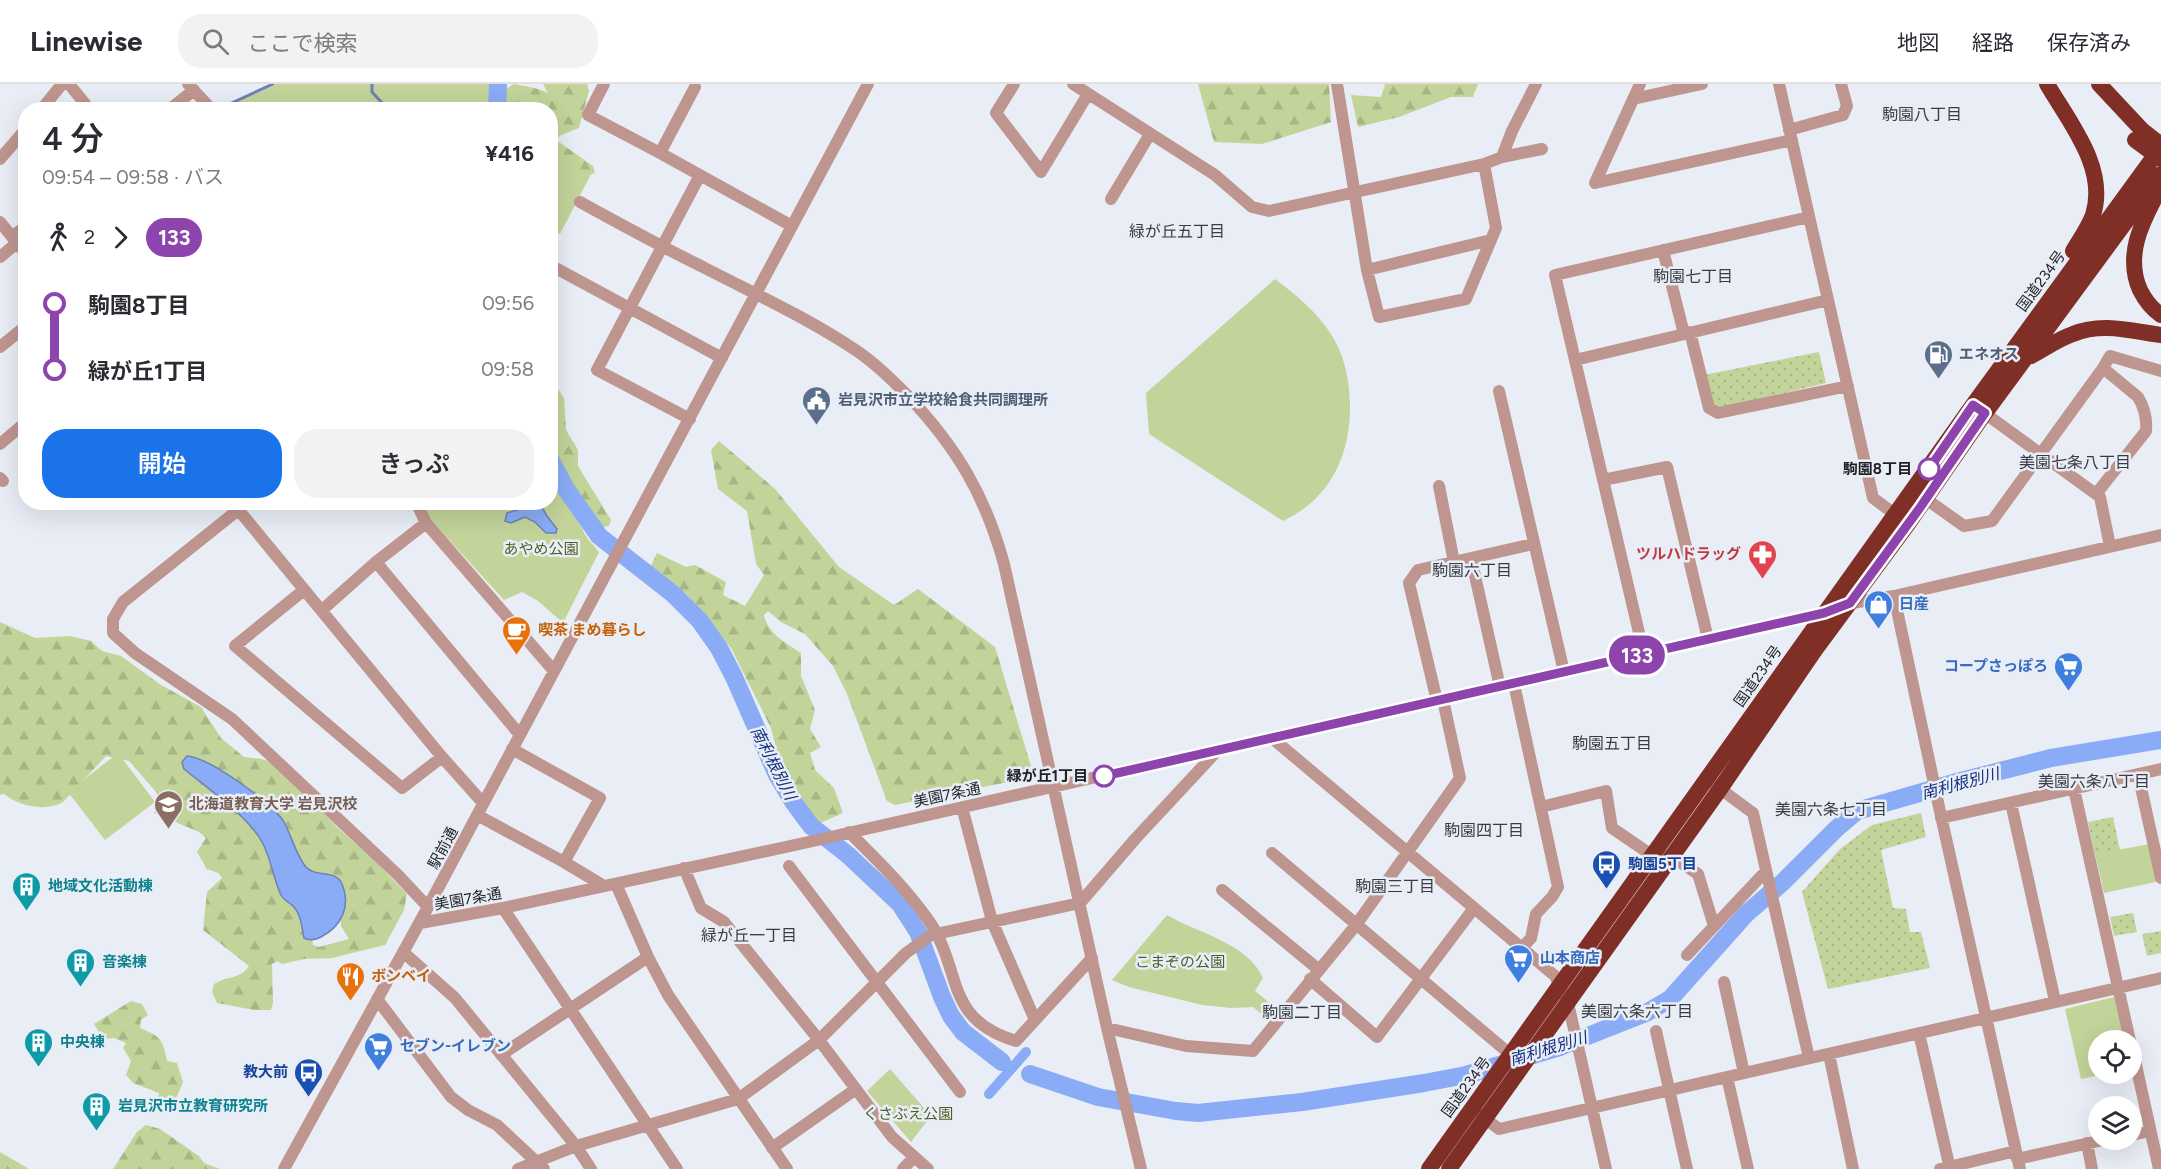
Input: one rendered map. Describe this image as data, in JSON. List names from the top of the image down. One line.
{"streets":{"highway":["国道234号"],"street":["美園7条通","駅前通"]},"crossings":[["国道234号","美園7条通"],["美園7条通","駅前通"]],"districts":["駒園八丁目","緑が丘五丁目","駒園七丁目","美園七条八丁目","駒園六丁目","駒園五丁目","美園六条八丁目","美園六条七丁目","駒園四丁目","駒園三丁目","緑が丘一丁目","美園六条六丁目","駒園二丁目"],"water":["南利根別川"],"parks":["あやめ公園","こまぞの公園","くさぶえ公園"],"places":{"fuel station":["エネオス"],"public building":["岩見沢市立学校給食共同調理所"],"other":["駒園8丁目","緑が丘1丁目"],"pharmacy":["ツルハドラッグ"],"shop":["日産"],"cafe":["喫茶 まめ暮らし"],"supermarket":["コープさっぽろ","山本商店","セブン-イレブン"],"school or university":["北海道教育大学 岩見沢校"],"bus stop":["駒園5丁目","教大前"],"building":["地域文化活動棟","音楽棟","中央棟","岩見沢市立教育研究所"],"restaurant":["ボンベイ"]},"lines":["bus line 133"],"page":{"header":"Linewise","search":"ここで検索","nav":["地図","経路","保存済み"],"on_map":"133","heading":["4 分","09:54 – 09:58 · バス","¥416"],"legs":["2","133"],"list":[{"name":"駒園8丁目","value":"09:56"},{"name":"緑が丘1丁目","value":"09:58"}],"buttons":["開始","きっぷ"]}}
